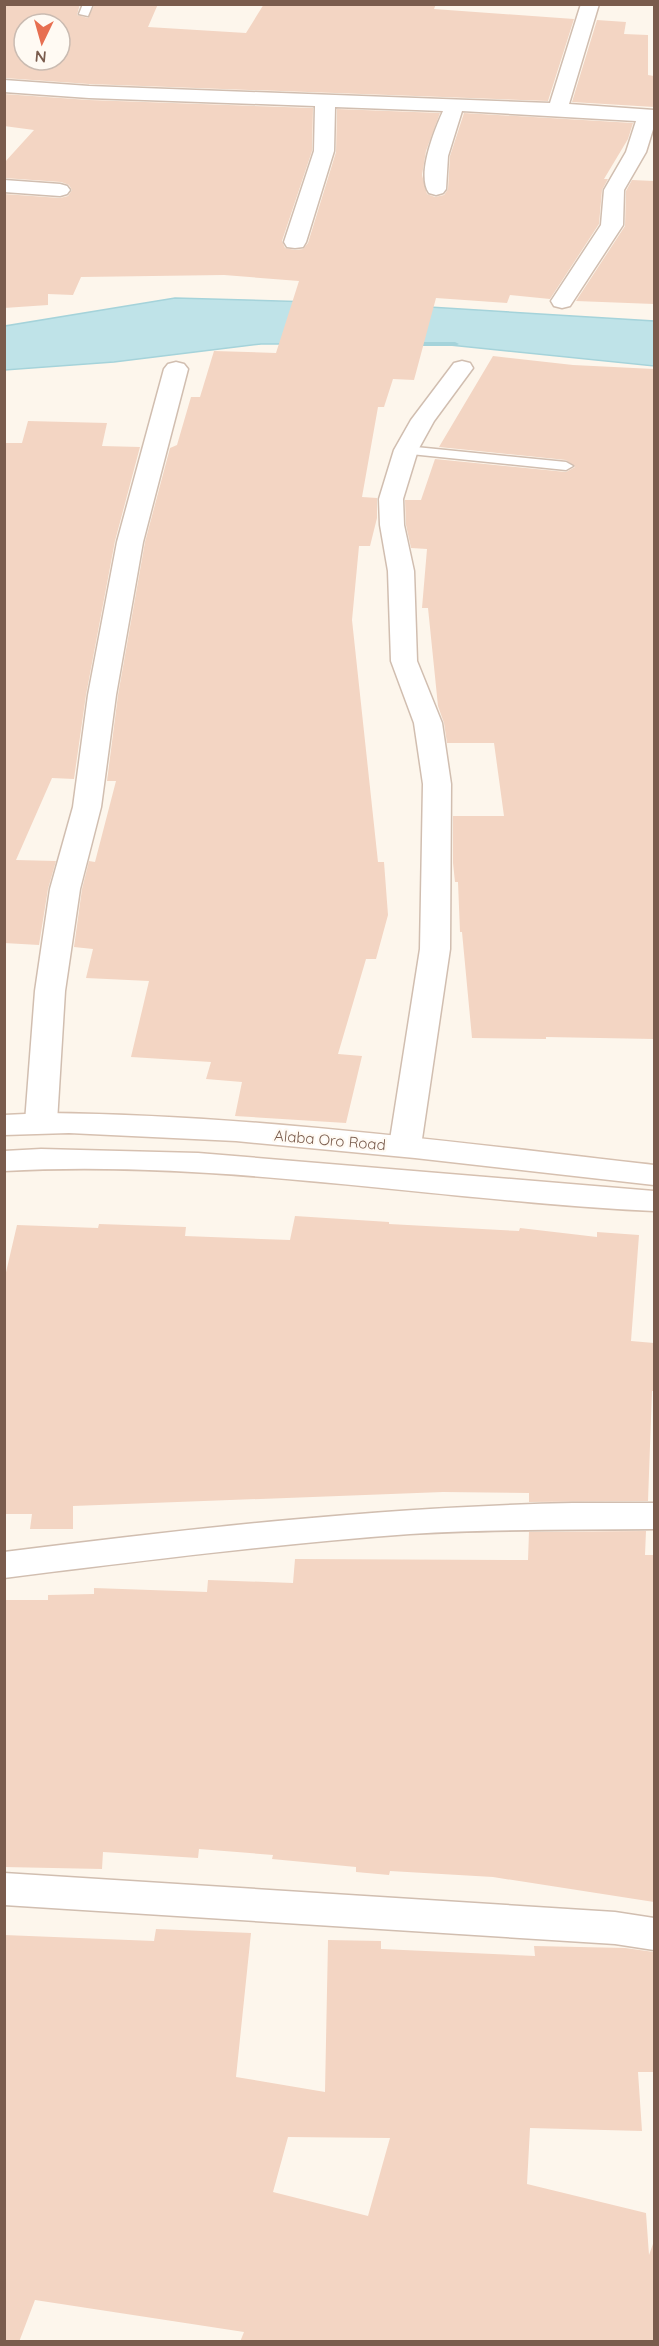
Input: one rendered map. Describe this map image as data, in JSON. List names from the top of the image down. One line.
{"streets":{"street":["Alaba Oro Road"]},"north":"bottom"}
